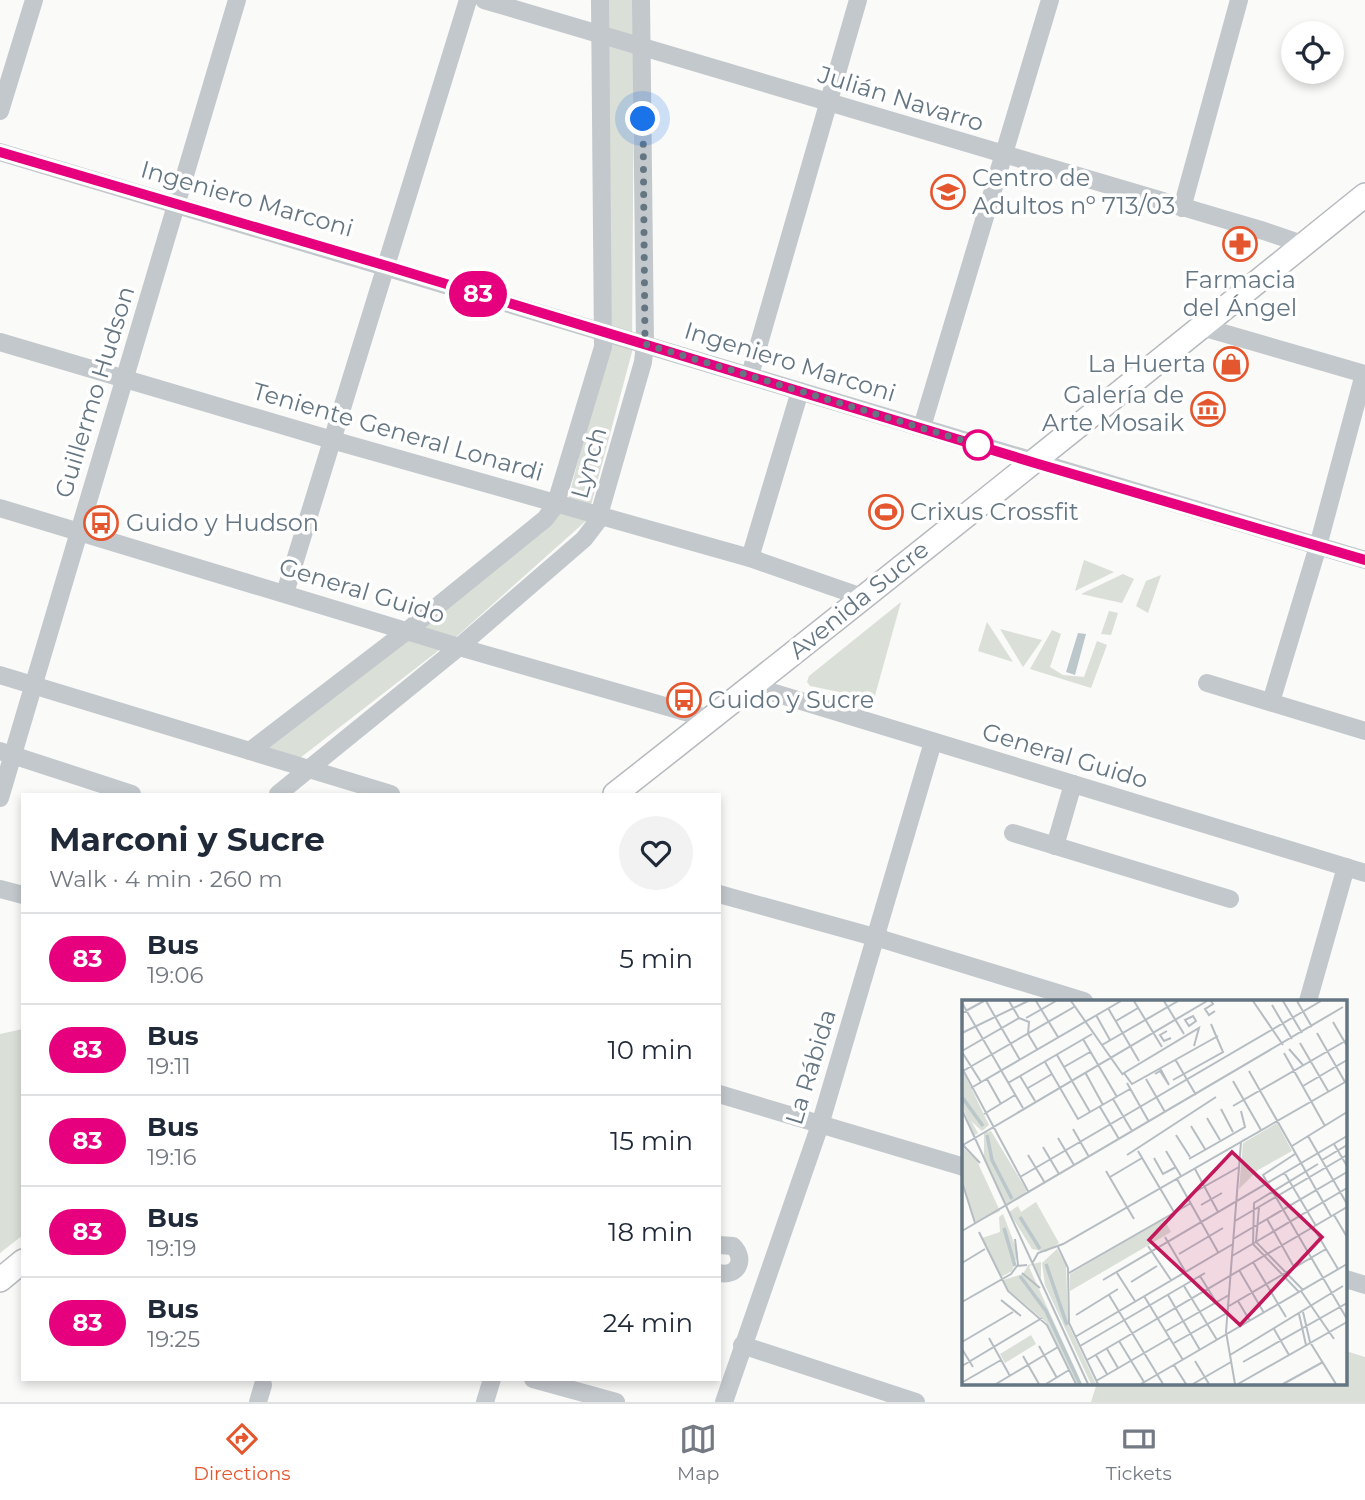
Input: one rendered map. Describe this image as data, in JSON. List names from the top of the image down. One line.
{"streets":{"main road":["Avenida Sucre"],"street":["Julián Navarro","Ingeniero Marconi","Guillermo Hudson","Teniente General Lonardi","Lynch","General Guido","La Rábida"]},"crossings":[["Julián Navarro","Lynch"],["Julián Navarro","Avenida Sucre"],["Ingeniero Marconi","Guillermo Hudson"],["Ingeniero Marconi","Lynch"],["Ingeniero Marconi","Avenida Sucre"],["Guillermo Hudson","Teniente General Lonardi"],["Guillermo Hudson","General Guido"],["Teniente General Lonardi","Lynch"],["Teniente General Lonardi","Avenida Sucre"],["Lynch","General Guido"],["General Guido","Avenida Sucre"],["General Guido","La Rábida"]],"places":{"school or university":["Centro de Adultos nº 713/03"],"pharmacy":["Farmacia del Ángel"],"shop":["La Huerta"],"museum":["Galería de Arte Mosaik"],"sports":["Crixus Crossfit"],"bus stop":["Guido y Hudson","Guido y Sucre"]},"lines":["bus line 83"],"page":{"on_map":"83","heading":["Marconi y Sucre","Walk · 4 min · 260 m"],"list":[{"mark":"83","name":"Bus","note":"19:06","value":"5 min"},{"mark":"83","name":"Bus","note":"19:11","value":"10 min"},{"mark":"83","name":"Bus","note":"19:16","value":"15 min"},{"mark":"83","name":"Bus","note":"19:19","value":"18 min"},{"mark":"83","name":"Bus","note":"19:25","value":"24 min"}],"tabs":["Directions","Map","Tickets"]}}
